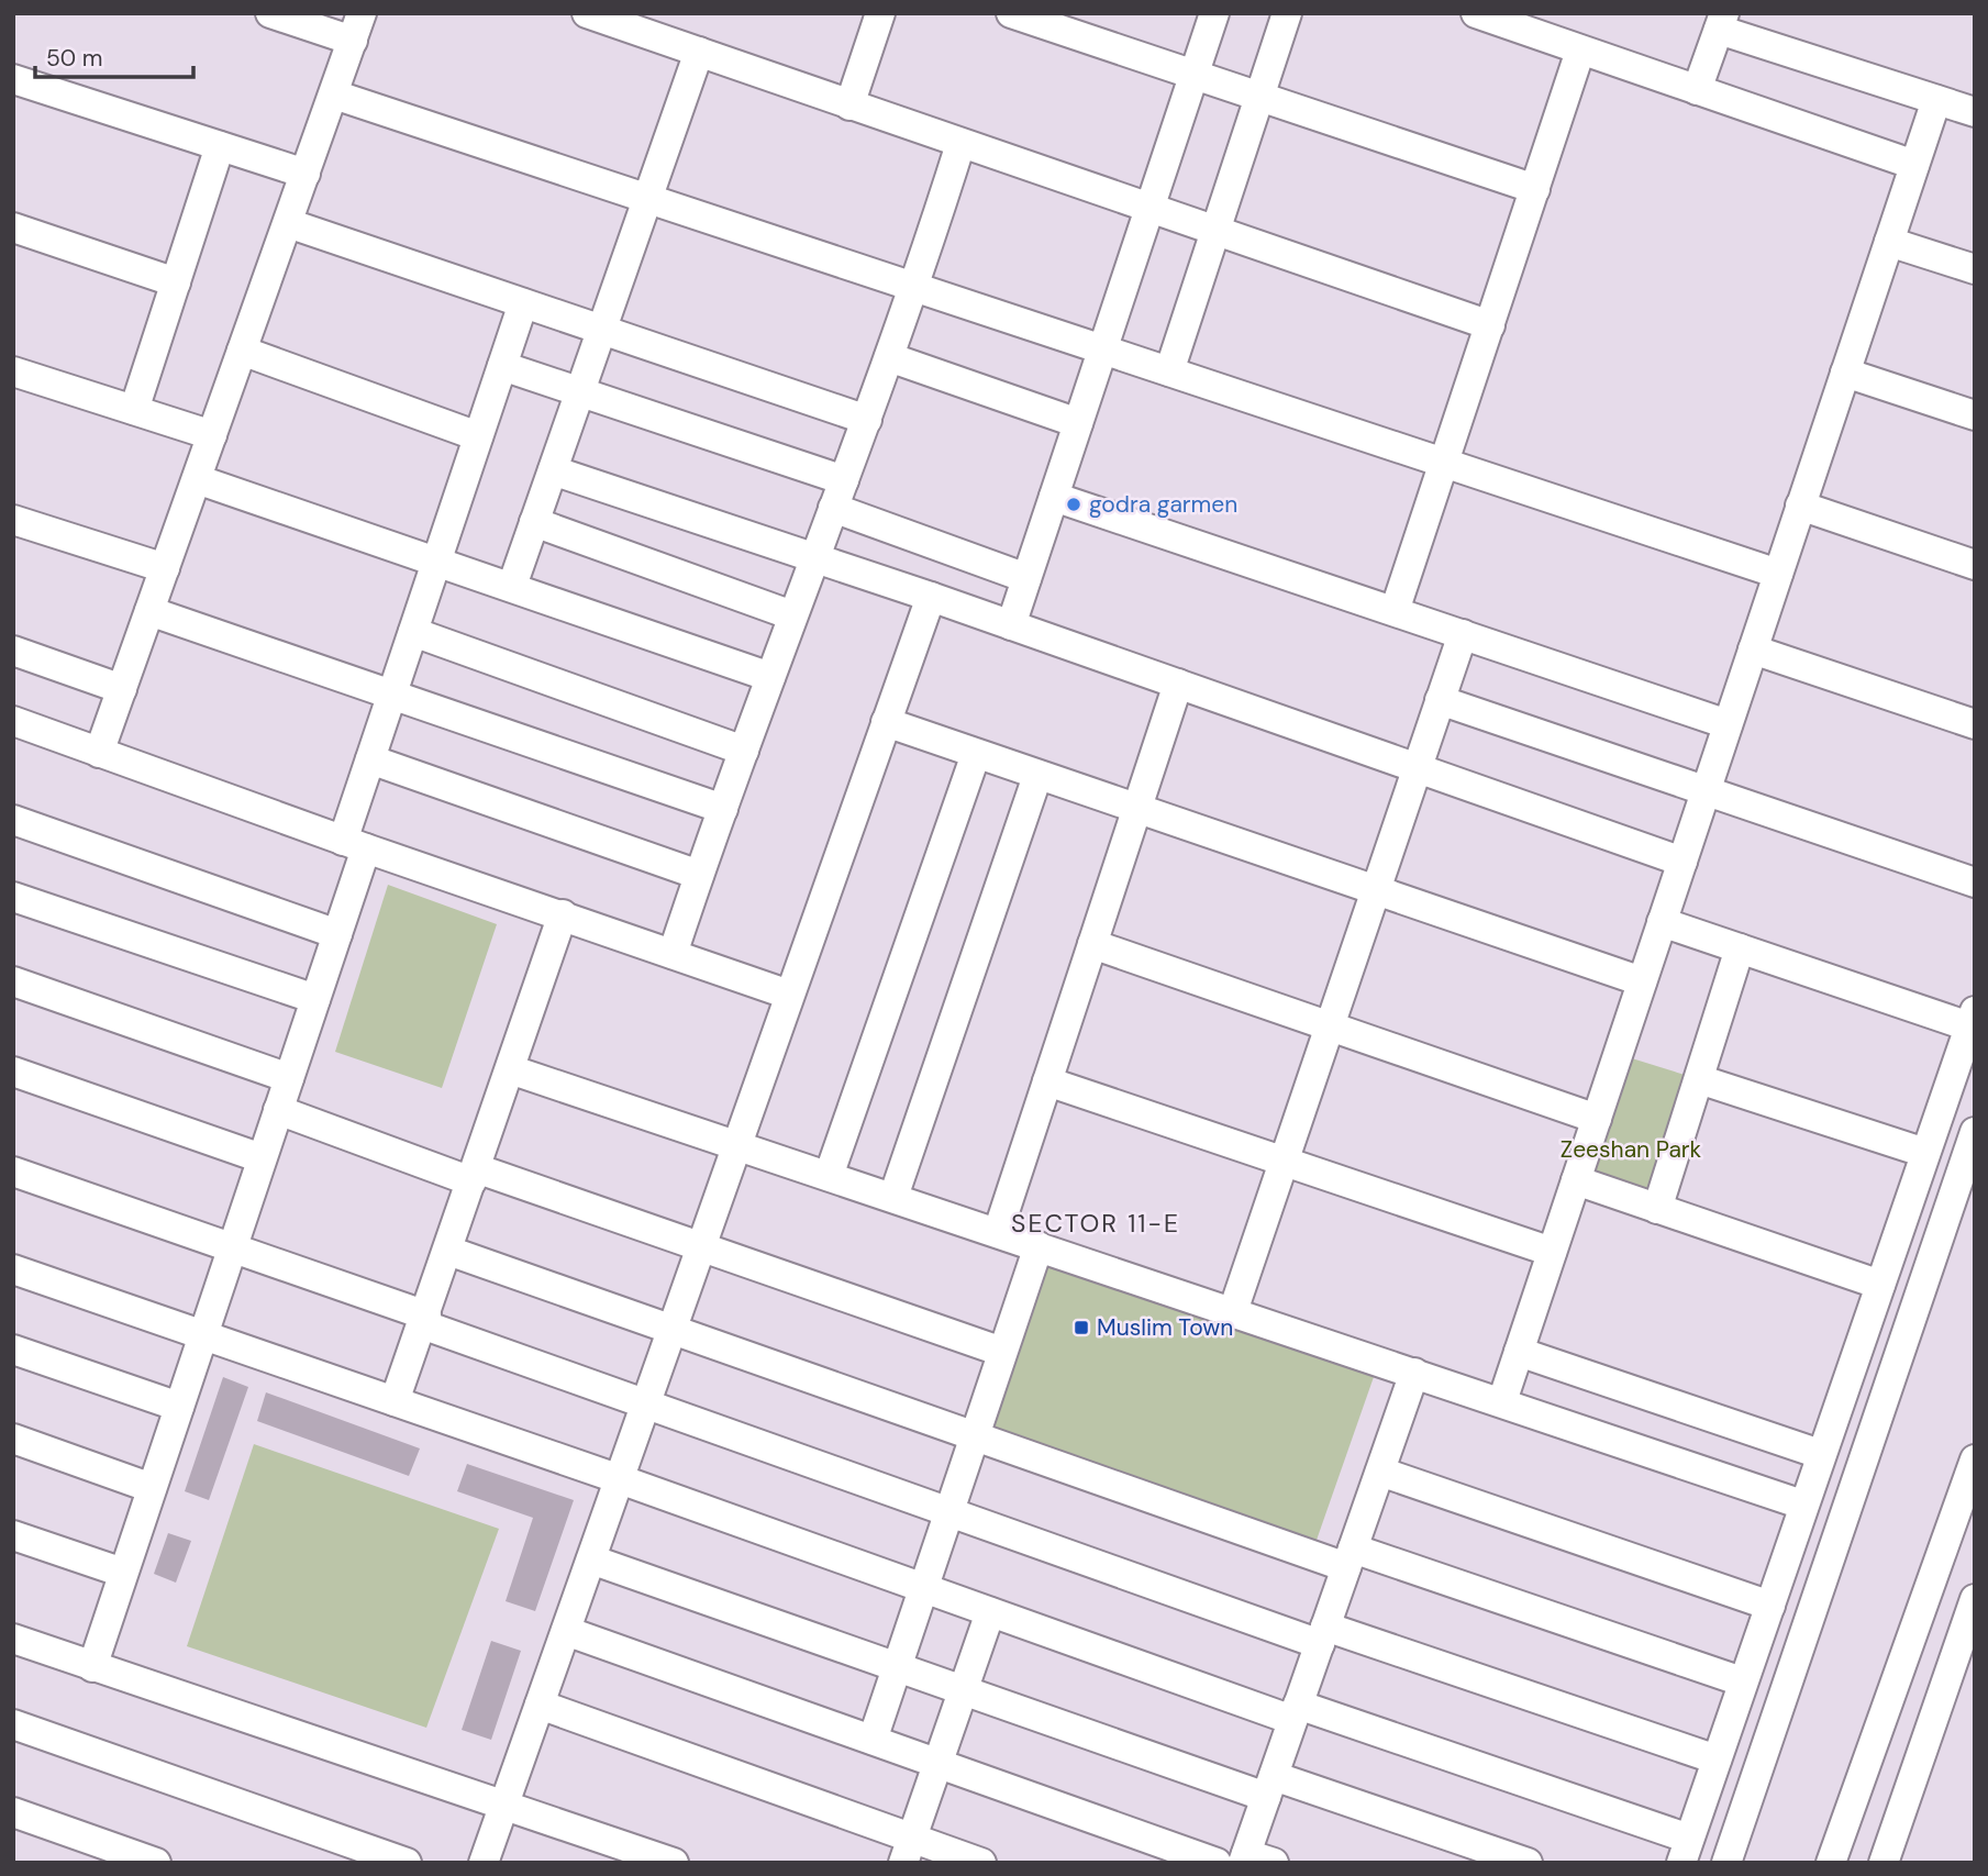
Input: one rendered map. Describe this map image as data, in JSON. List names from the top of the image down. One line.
{"districts":["SECTOR 11-E"],"parks":["Zeeshan Park"],"places":{"other":["godra garmen"],"transit":["Muslim Town"]},"scale_bar":"50 m"}
